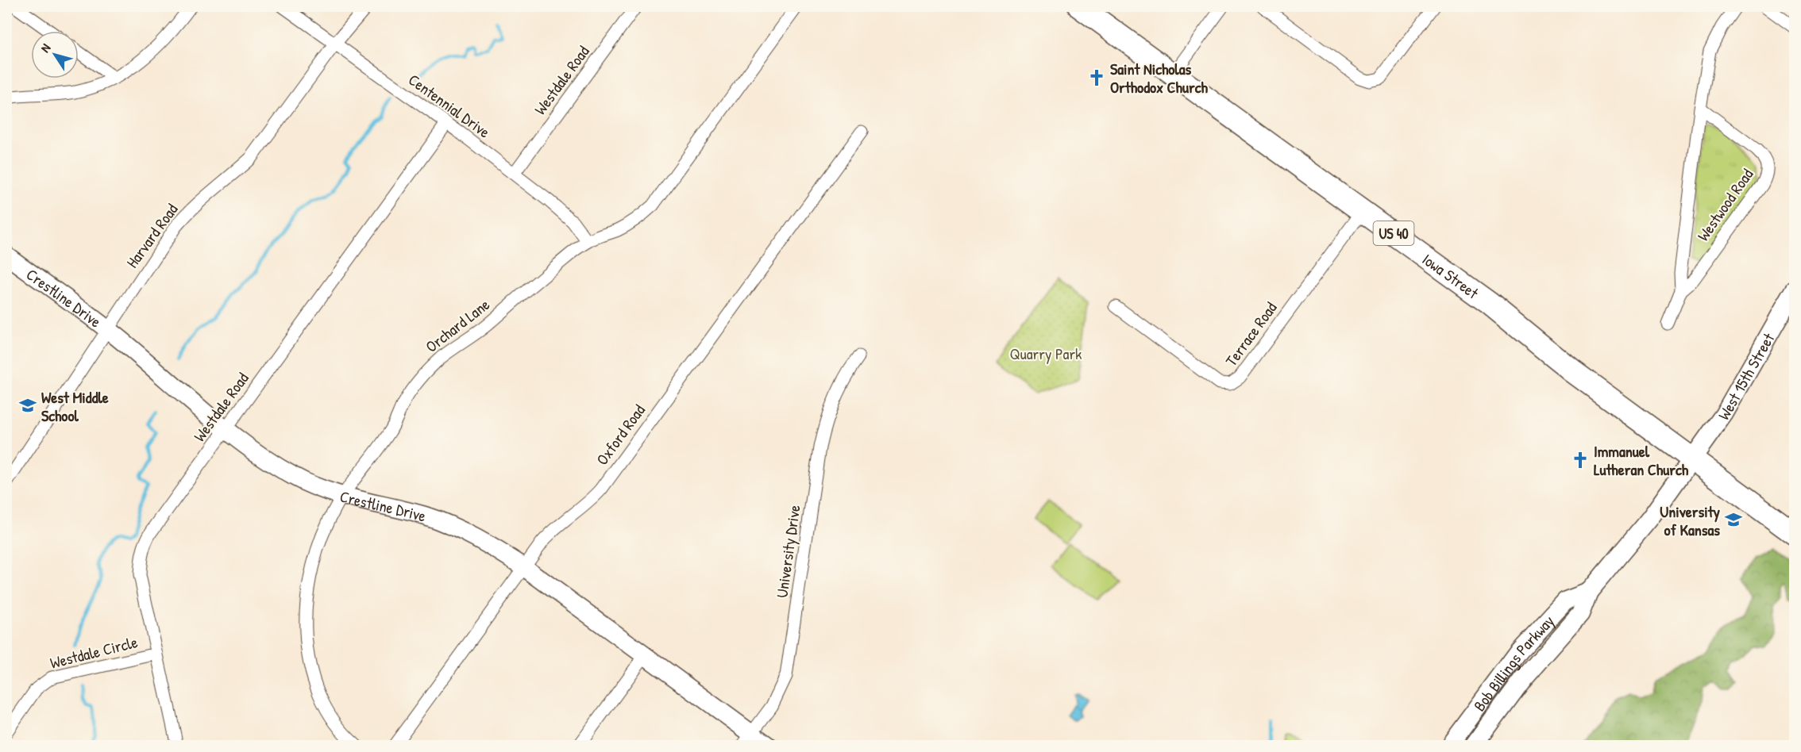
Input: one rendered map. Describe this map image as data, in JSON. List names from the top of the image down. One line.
{"streets":{"highway":["US 40","Iowa Street"],"street":["Westdale Road","Centennial Drive","Westwood Road","Harvard Road","Crestline Drive","Orchard Lane","Terrace Road","West 15th Street","Oxford Road","University Drive","Westdale Circle","Bob Billings Parkway"]},"crossings":[["Westdale Road","Centennial Drive"],["Westdale Road","Crestline Drive"],["Westdale Road","Westdale Circle"],["Centennial Drive","Harvard Road"],["Centennial Drive","Orchard Lane"],["Harvard Road","Crestline Drive"],["Iowa Street","Terrace Road"],["Iowa Street","West 15th Street"],["Iowa Street","Bob Billings Parkway"],["Crestline Drive","Orchard Lane"],["Crestline Drive","Oxford Road"],["Crestline Drive","University Drive"],["West 15th Street","Bob Billings Parkway"]],"parks":["Quarry Park"],"places":{"church":["Saint Nicholas Orthodox Church","Immanuel Lutheran Church"],"school or university":["West Middle School","University of Kansas"]},"north":"top left"}
